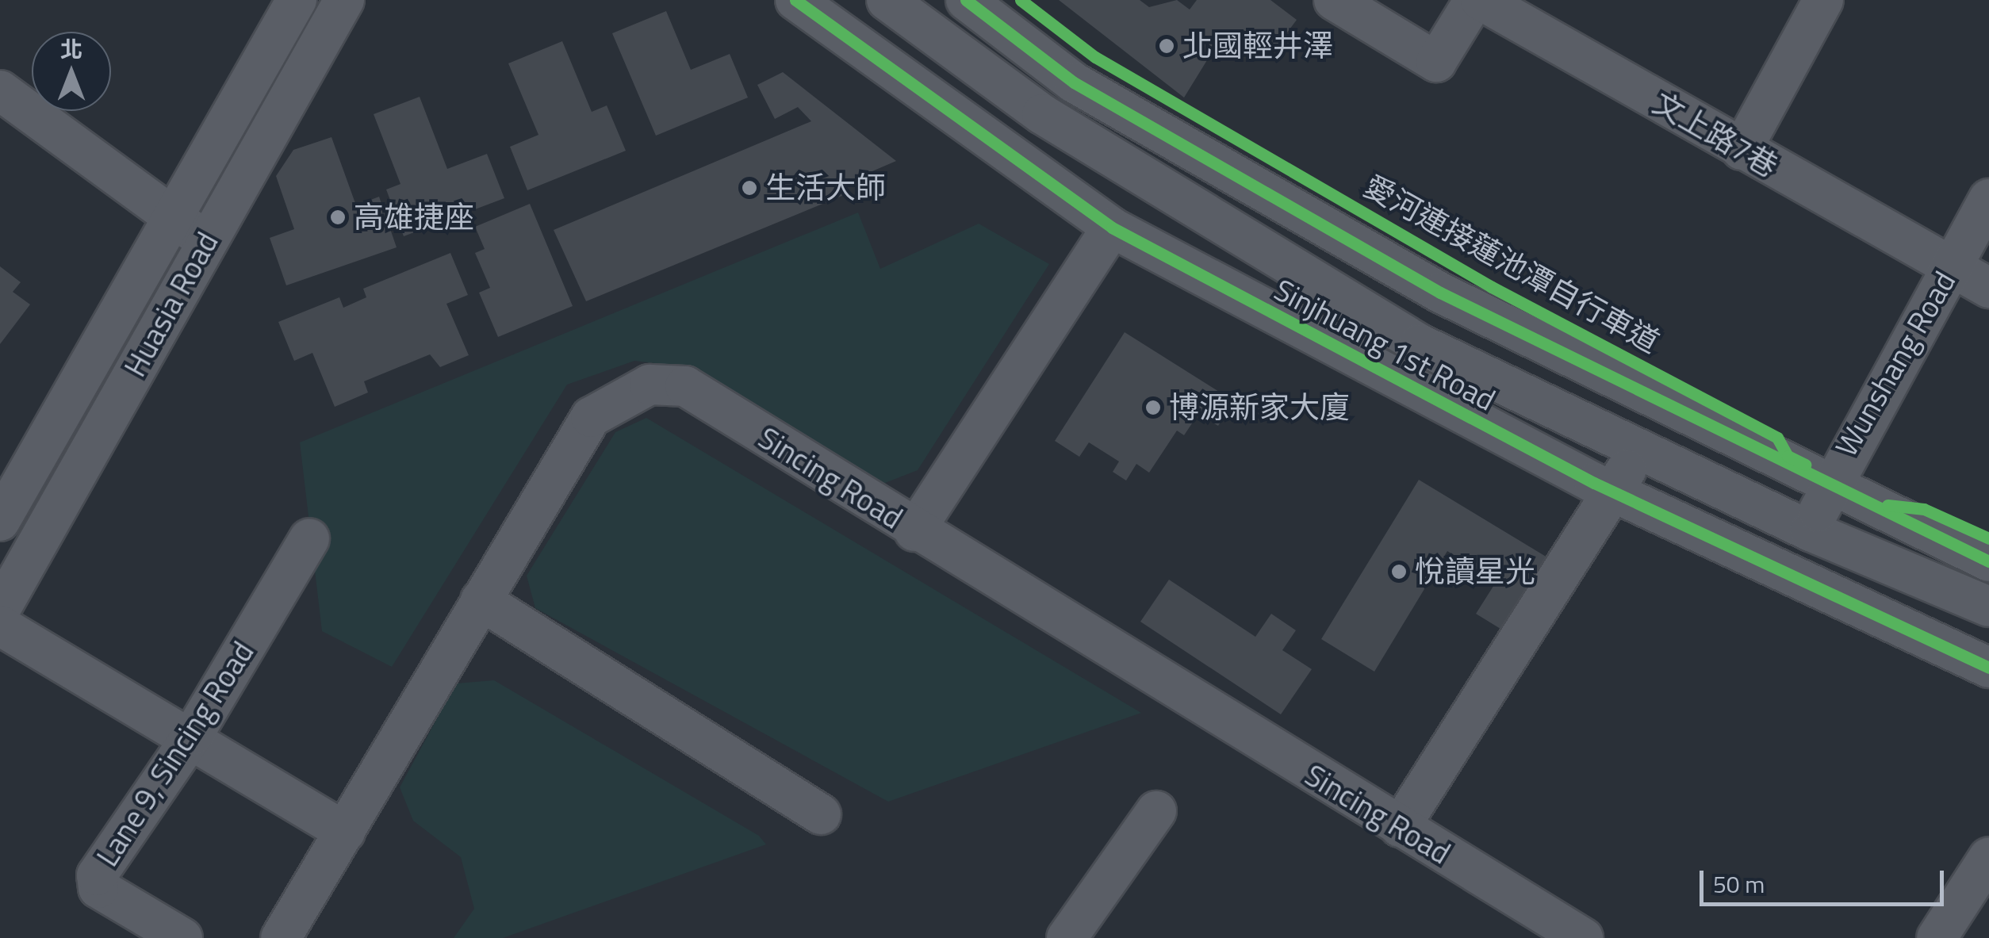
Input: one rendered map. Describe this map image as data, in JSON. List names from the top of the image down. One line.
{"streets":{"street":["文上路7巷","Huasia Road","Sinjhuang 1st Road","Wunshang Road","Sincing Road","Lane 9, Sincing Road"],"cycle path":["愛河連接蓮池潭自行車道"]},"crossings":[["文上路7巷","Wunshang Road"],["Sinjhuang 1st Road","Wunshang Road"]],"places":["北國輕井澤","生活大師","高雄捷座","博源新家大廈","悅讀星光"],"scale_bar":"50 m","north":"top"}
